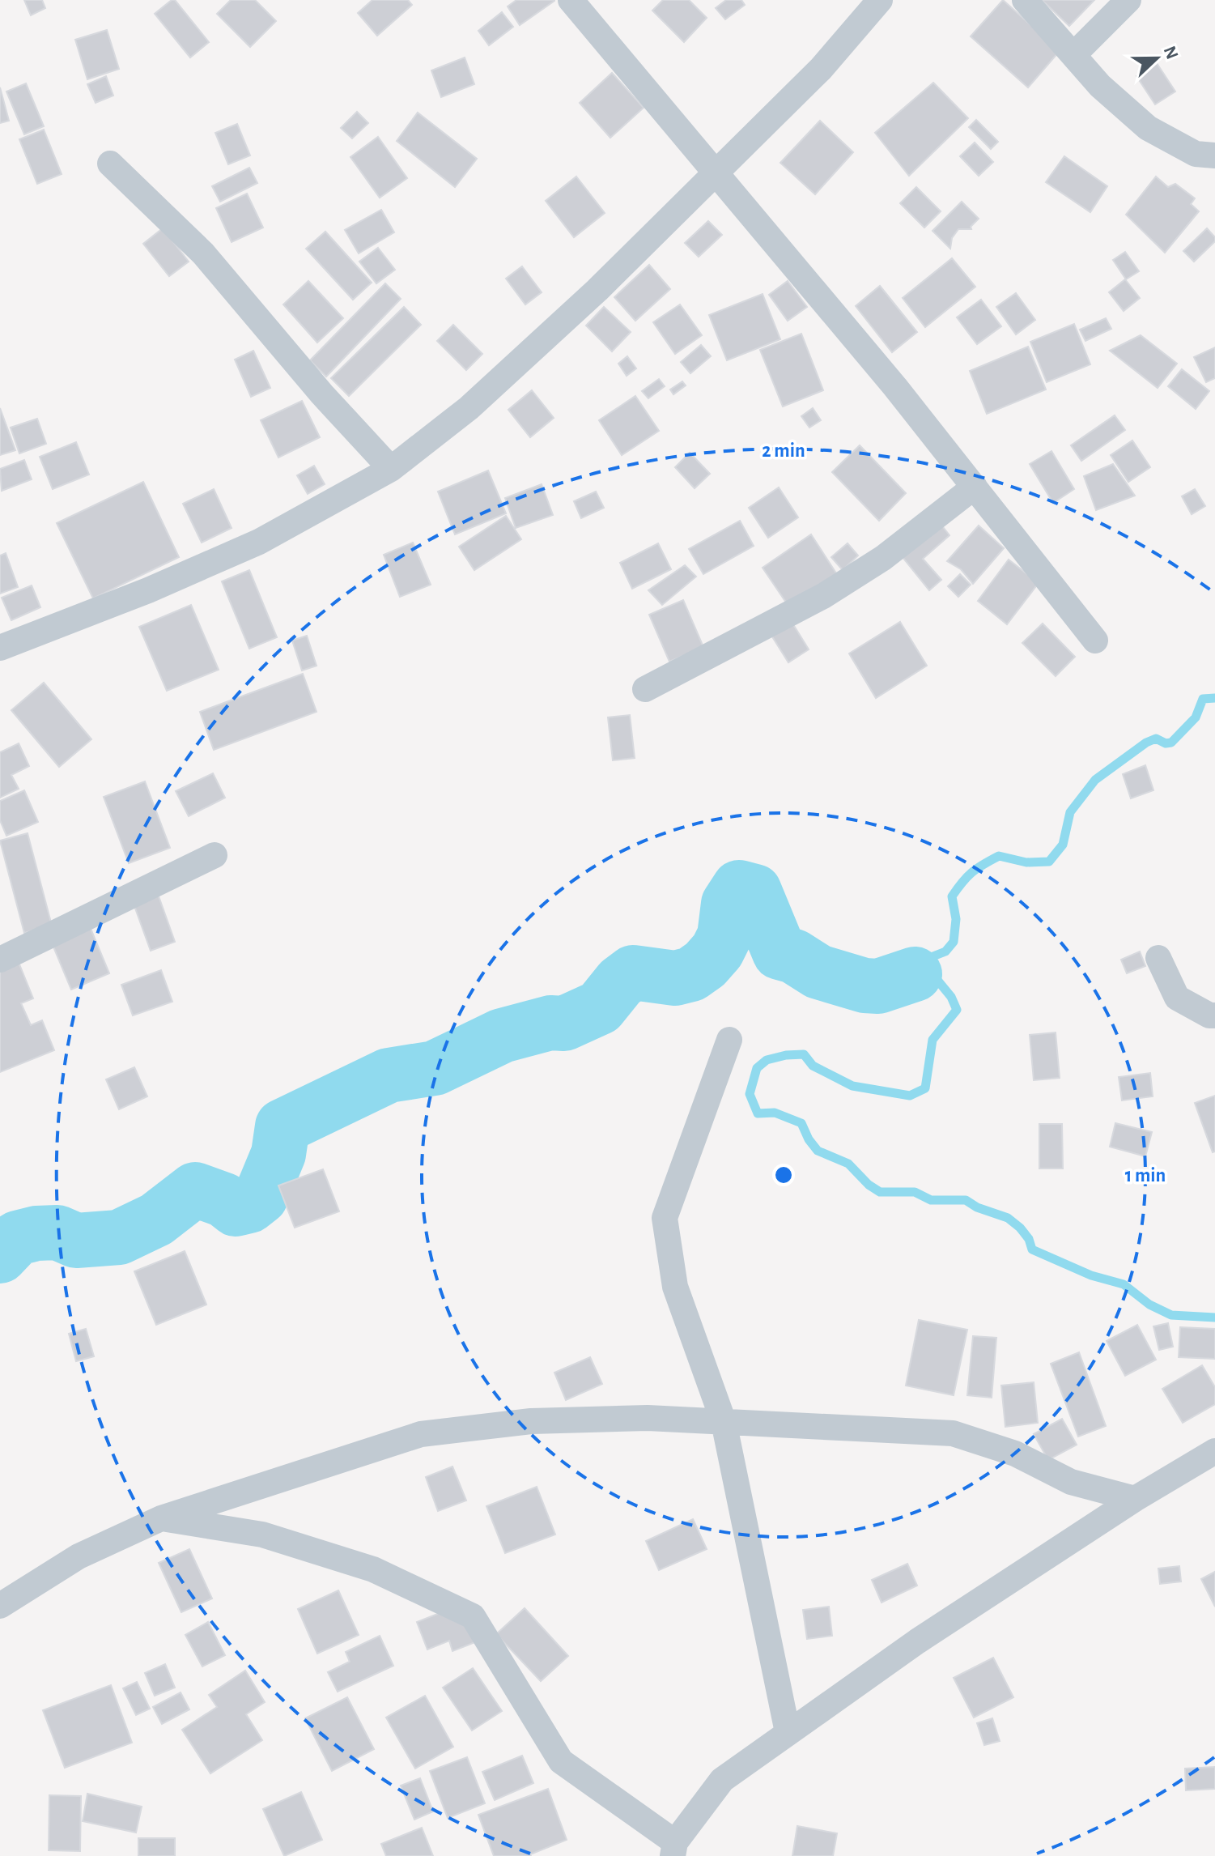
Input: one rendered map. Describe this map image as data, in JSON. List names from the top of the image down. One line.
{"north":"right","rings":["2 min","1 min"]}
